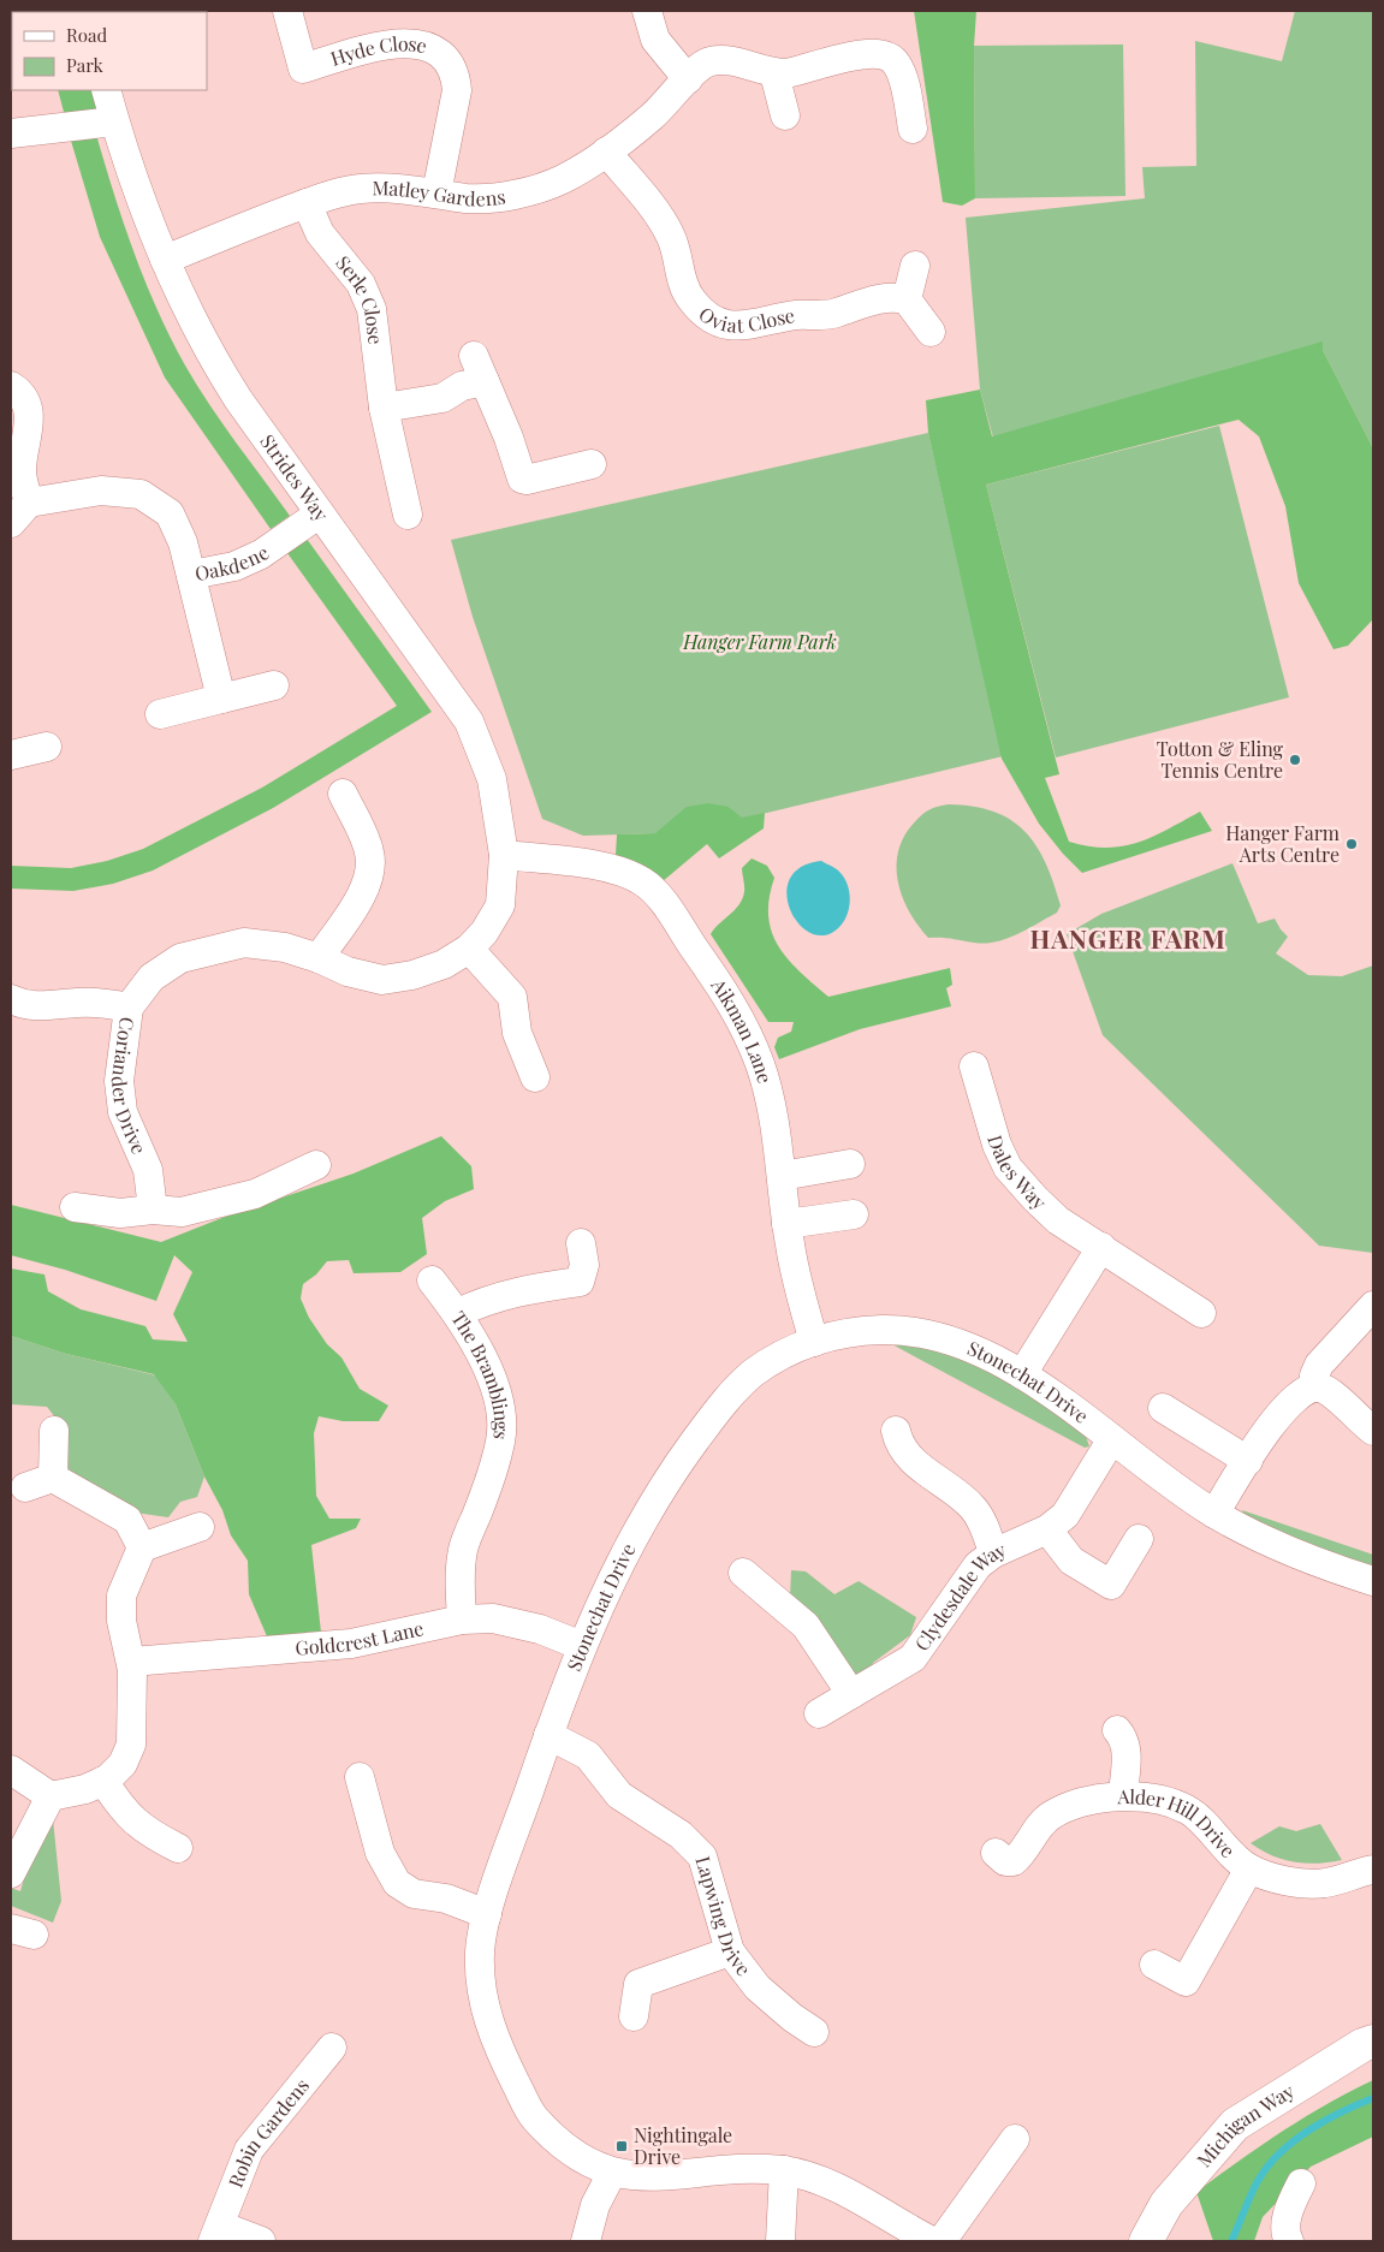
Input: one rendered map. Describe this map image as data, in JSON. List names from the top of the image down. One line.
{"streets":{"street":["Hyde Close","Matley Gardens","Serle Close","Oviat Close","Strides Way","Oakdene","Aikman Lane","Coriander Drive","Dales Way","The Bramblings","Stonechat Drive","Clydesdale Way","Goldcrest Lane","Alder Hill Drive","Lapwing Drive","Michigan Way","Robin Gardens"]},"crossings":[["Hyde Close","Matley Gardens"],["Matley Gardens","Serle Close"],["Matley Gardens","Oviat Close"],["Matley Gardens","Strides Way"],["Strides Way","Oakdene"],["Strides Way","Aikman Lane"],["Strides Way","Coriander Drive"],["Aikman Lane","Coriander Drive"],["Aikman Lane","Stonechat Drive"],["The Bramblings","Goldcrest Lane"],["Stonechat Drive","Clydesdale Way"],["Stonechat Drive","Goldcrest Lane"],["Stonechat Drive","Lapwing Drive"]],"districts":["HANGER FARM"],"parks":["Hanger Farm Park"],"places":{"other":["Totton & Eling Tennis Centre","Hanger Farm Arts Centre"],"transit":["Nightingale Drive"]},"legend":["Road","Park"]}
